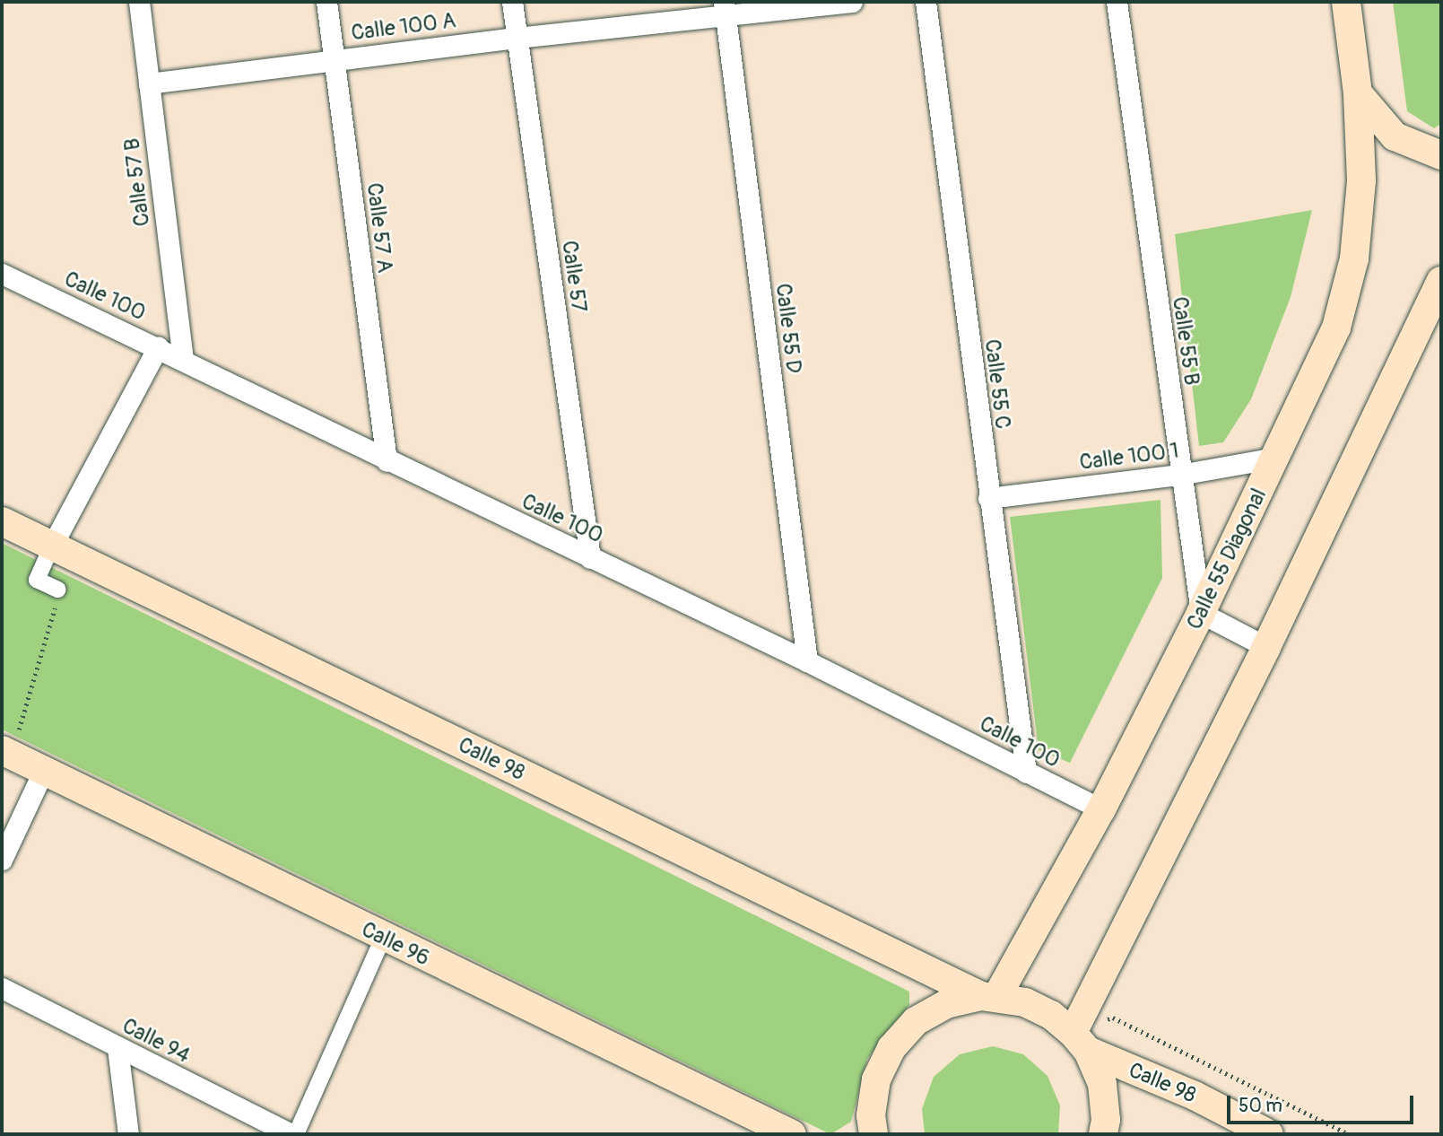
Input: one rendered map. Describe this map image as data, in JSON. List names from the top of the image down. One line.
{"streets":{"main road":["Calle 55 Diagonal","Calle 98","Calle 96"],"street":["Calle 100 A","Calle 57 B","Calle 57 A","Calle 57","Calle 100","Calle 55 D","Calle 55 B","Calle 55 C","Calle 100 1","Calle 94"]},"crossings":[["Calle 100 A","Calle 57 B"],["Calle 100 A","Calle 57 A"],["Calle 100 A","Calle 57"],["Calle 100 A","Calle 55 D"],["Calle 57 B","Calle 100"],["Calle 57 A","Calle 100"],["Calle 57","Calle 100"],["Calle 100","Calle 55 D"],["Calle 100","Calle 55 C"],["Calle 100","Calle 55 Diagonal"],["Calle 55 B","Calle 100 1"],["Calle 55 B","Calle 55 Diagonal"],["Calle 55 C","Calle 100 1"],["Calle 100 1","Calle 55 Diagonal"],["Calle 55 Diagonal","Calle 98"]],"scale_bar":"50 m"}
